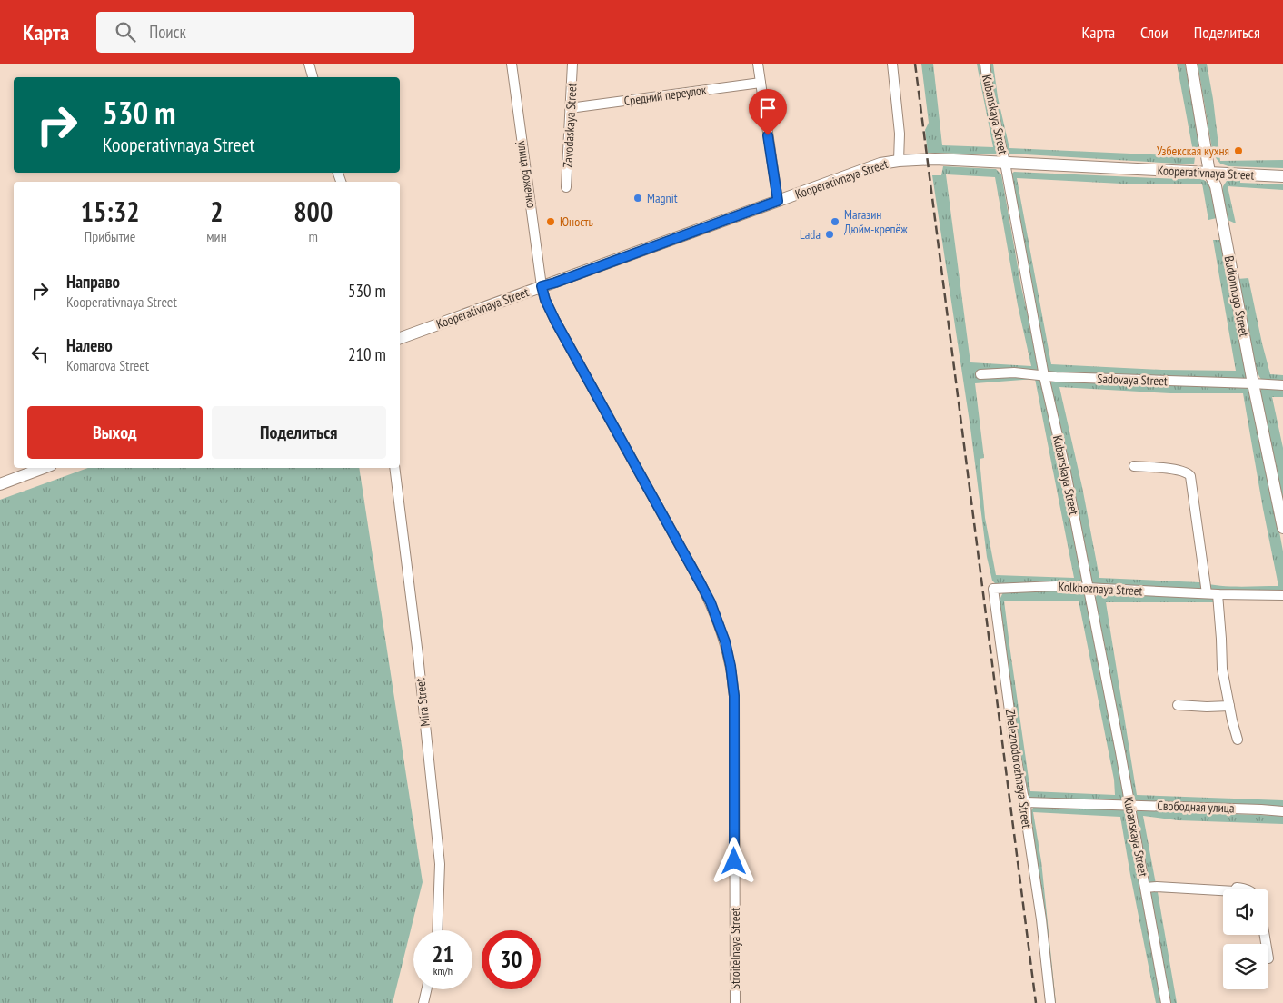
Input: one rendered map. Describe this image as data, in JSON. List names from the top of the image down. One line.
{"streets":{"street":["Средний переулок","Kubanskaya Street","Zavodaskaya Street","Kooperativnaya Street","улица Боженко","Budionnogo Street","Sadovaya Street","Kolkhoznaya Street","Mira Street","Zheleznodorozhnaya Street","Свободная улица","Stroitelnaya Street"]},"crossings":[["Средний переулок","Zavodaskaya Street"],["Kubanskaya Street","Kooperativnaya Street"],["Kubanskaya Street","Sadovaya Street"],["Kubanskaya Street","Kolkhoznaya Street"],["Kubanskaya Street","Свободная улица"],["Kooperativnaya Street","улица Боженко"],["Kooperativnaya Street","Budionnogo Street"],["Kooperativnaya Street","Stroitelnaya Street"],["улица Боженко","Stroitelnaya Street"],["Budionnogo Street","Sadovaya Street"],["Kolkhoznaya Street","Zheleznodorozhnaya Street"],["Zheleznodorozhnaya Street","Свободная улица"]],"places":["Узбекская кухня","Magnit","Юность","Магазин Дюйм-крепёж","Lada"],"page":{"header":"Карта","search":"Поиск","nav":["Карта","Слои","Поделиться"],"turn":["530 m","Kooperativnaya Street"],"eta":["15:32","Прибытие","2","мин","800","m"],"list":[{"name":"Направо","note":"Kooperativnaya Street","value":"530 m"},{"name":"Налево","note":"Komarova Street","value":"210 m"}],"buttons":["Выход","Поделиться"],"speed":"21 km/h","limit":"30"}}
